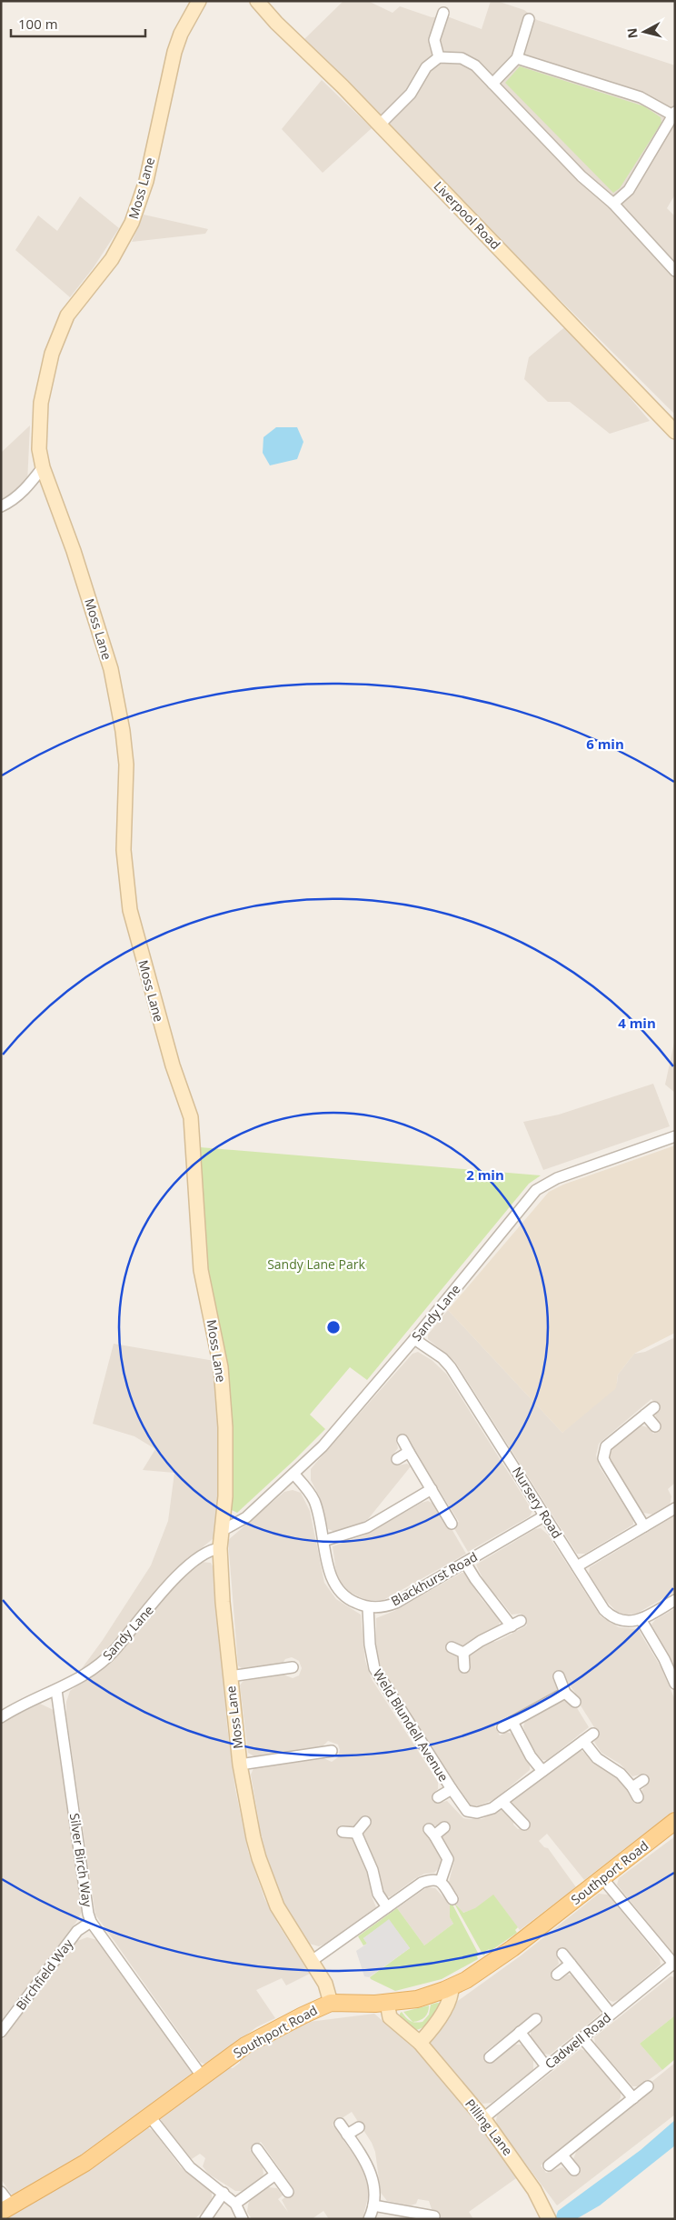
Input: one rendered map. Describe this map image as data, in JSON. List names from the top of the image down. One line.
{"streets":{"main road":["Southport Road"],"street":["Moss Lane","Liverpool Road","Sandy Lane","Nursery Road","Blackhurst Road","Weld Blundell Avenue","Silver Birch Way","Birchfield Way","Cadwell Road","Pilling Lane"]},"crossings":[["Moss Lane","Sandy Lane"],["Moss Lane","Southport Road"],["Sandy Lane","Nursery Road"],["Sandy Lane","Silver Birch Way"],["Nursery Road","Blackhurst Road"],["Blackhurst Road","Weld Blundell Avenue"],["Silver Birch Way","Southport Road"],["Silver Birch Way","Birchfield Way"],["Southport Road","Pilling Lane"],["Cadwell Road","Pilling Lane"]],"parks":["Sandy Lane Park"],"scale_bar":"100 m","north":"left","rings":["6 min","4 min","2 min"]}
